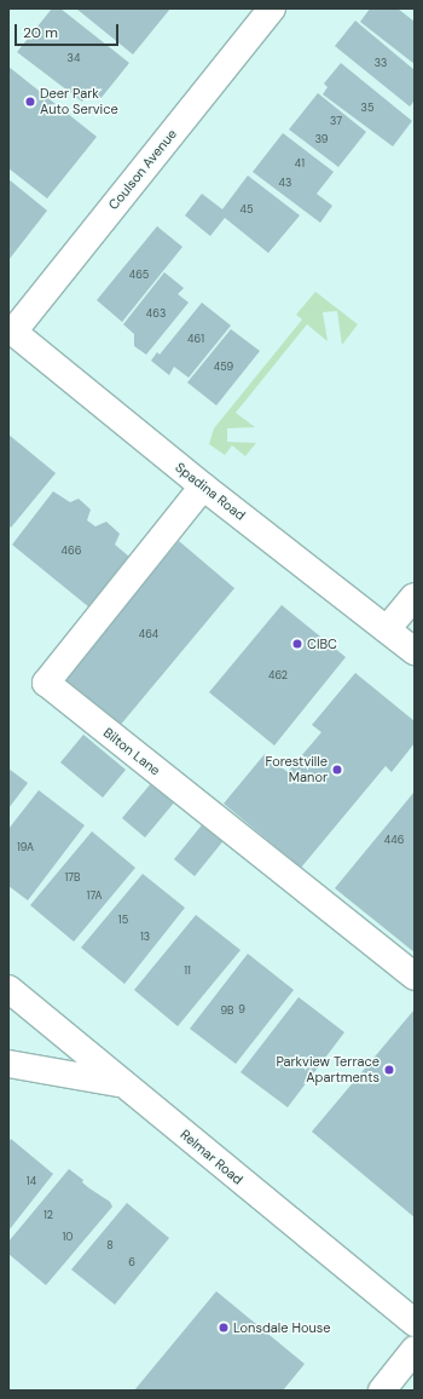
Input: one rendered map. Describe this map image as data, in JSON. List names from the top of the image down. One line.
{"streets":{"street":["Coulson Avenue","Spadina Road","Bilton Lane","Relmar Road"]},"crossings":[["Coulson Avenue","Spadina Road"],["Spadina Road","Bilton Lane"]],"places":["Deer Park Auto Service","CIBC","Forestville Manor","Parkview Terrace Apartments","Lonsdale House"],"house_numbers":["34","33","35","37","39","41","43","45","465","463","461","459","466","464","462","446","19A","17B","17A","15","13","11","9","9B","14","12","10","8","6"],"scale_bar":"20 m"}
